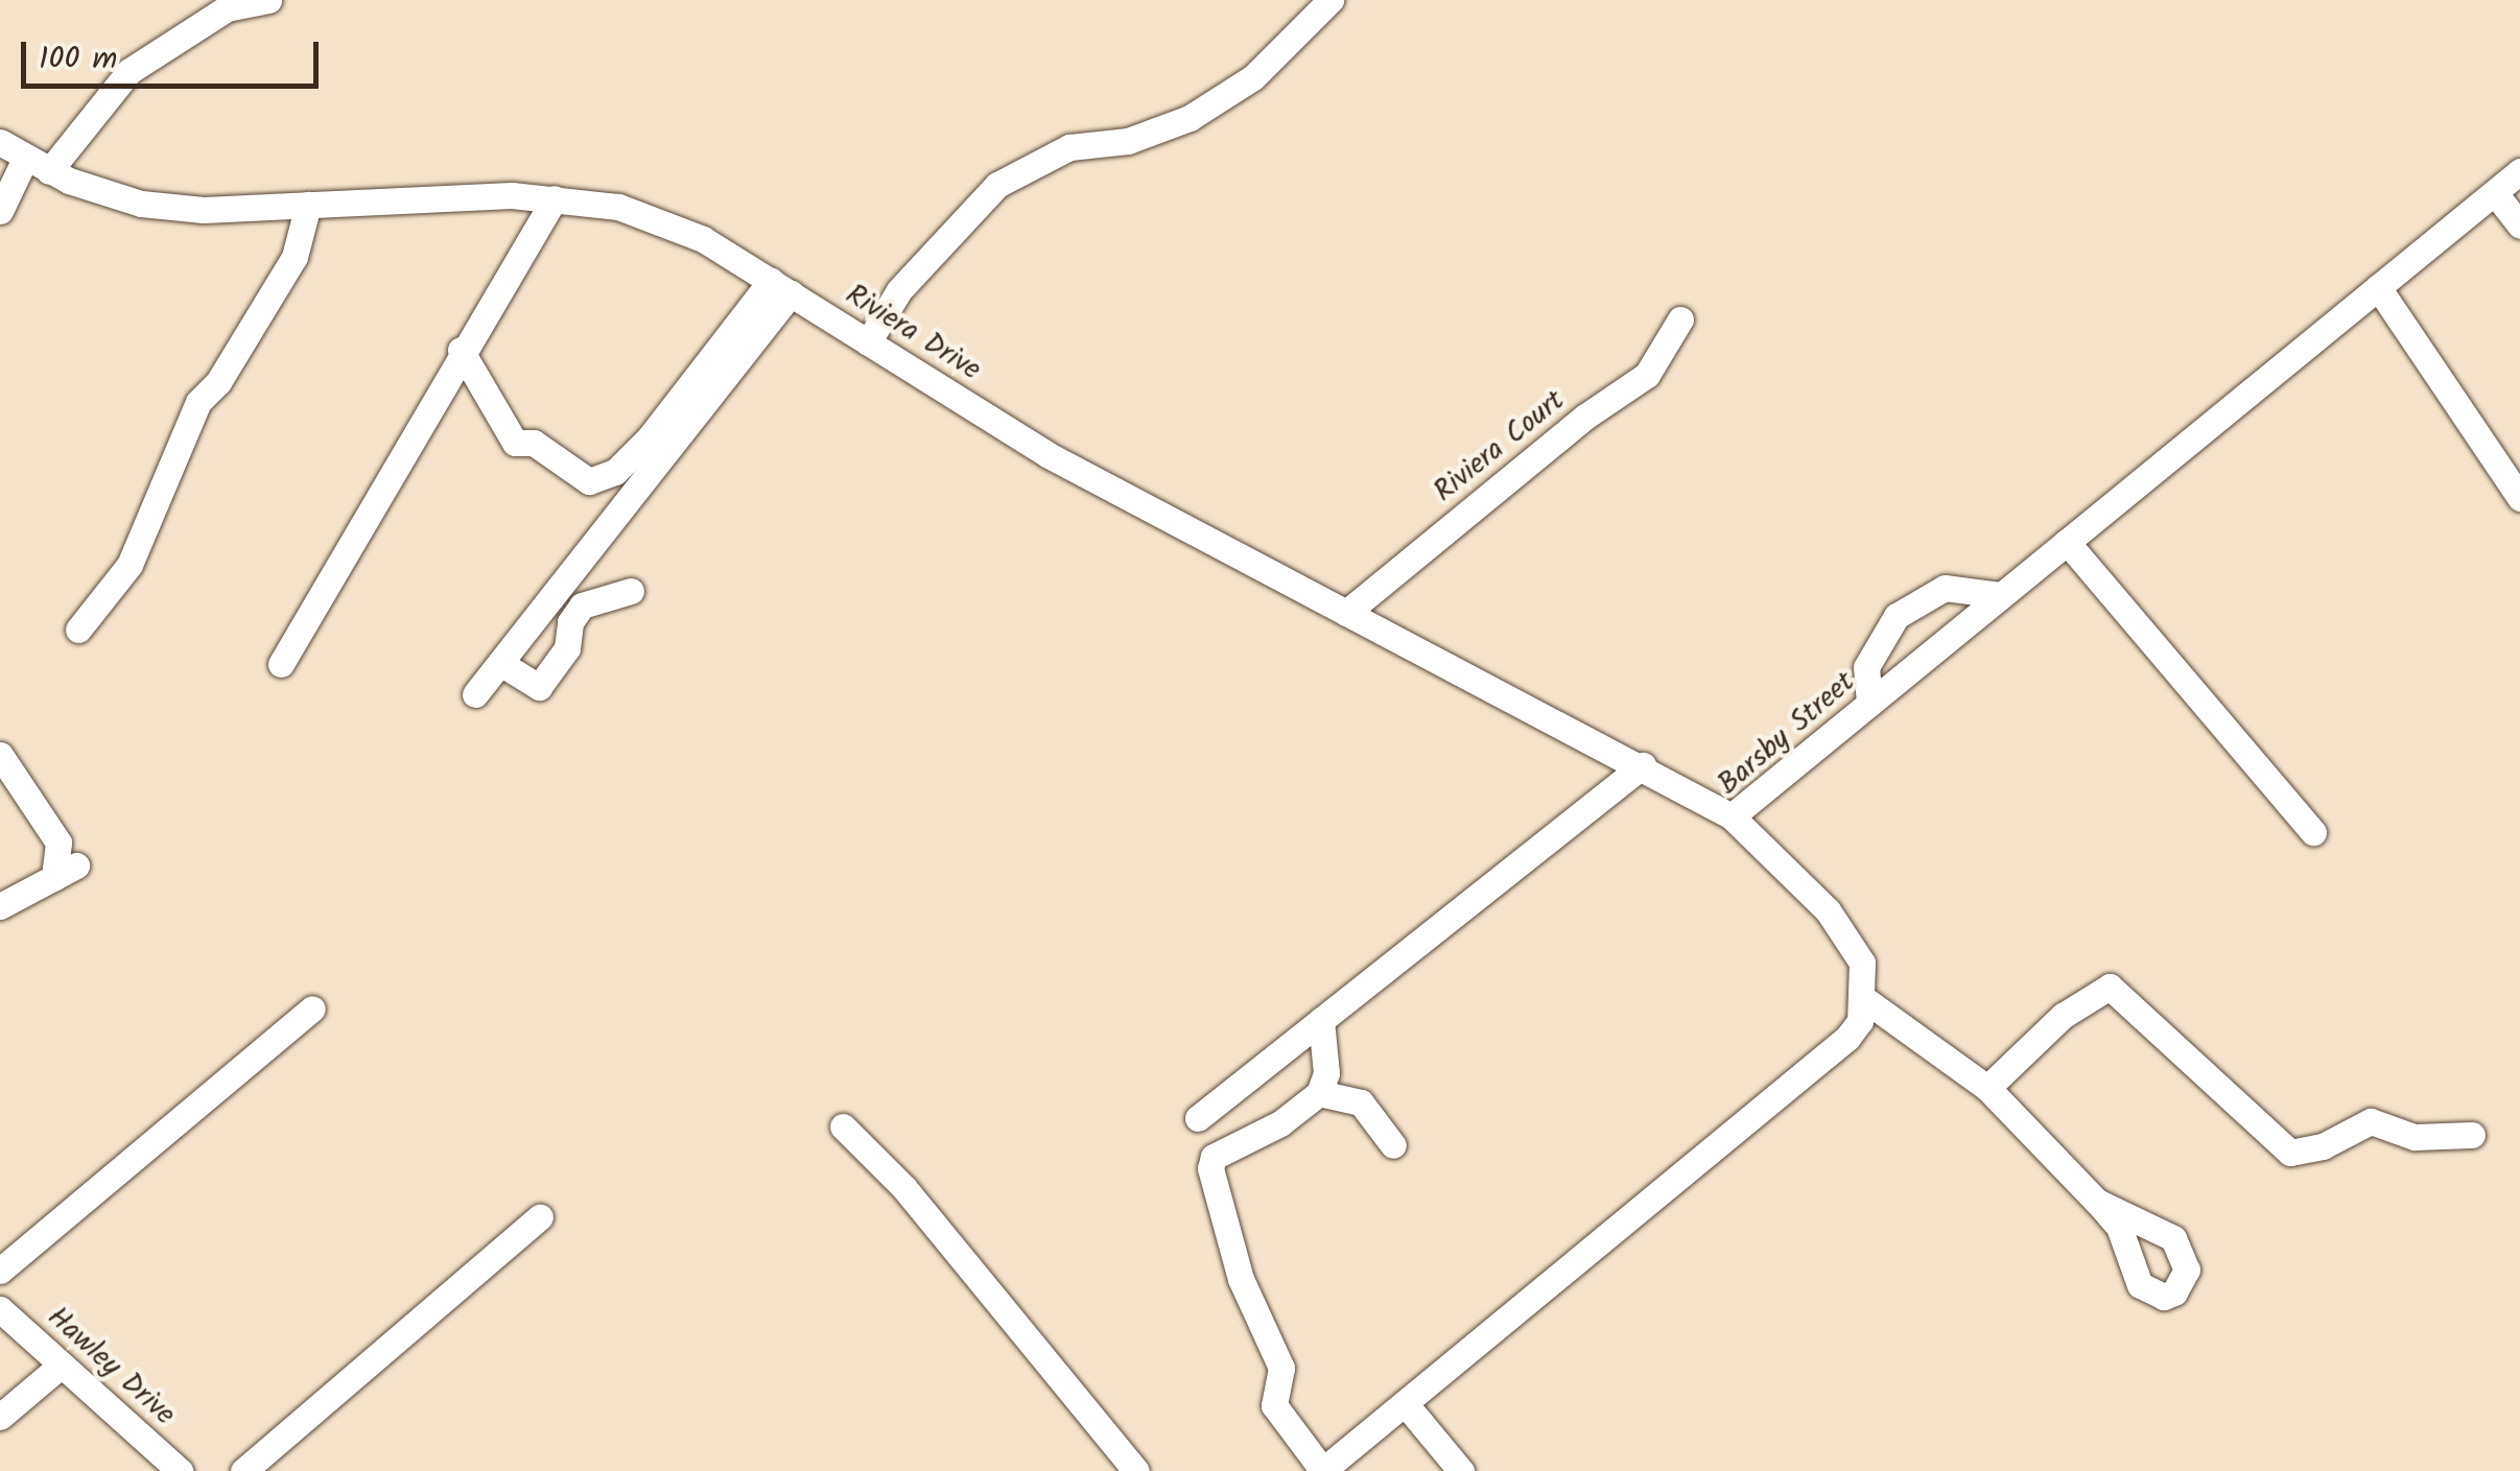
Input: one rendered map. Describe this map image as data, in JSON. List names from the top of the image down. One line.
{"streets":{"street":["Riviera Drive","Riviera Court","Barsby Street","Hawley Drive"]},"crossings":[["Riviera Drive","Riviera Court"],["Riviera Drive","Barsby Street"]],"scale_bar":"100 m"}
